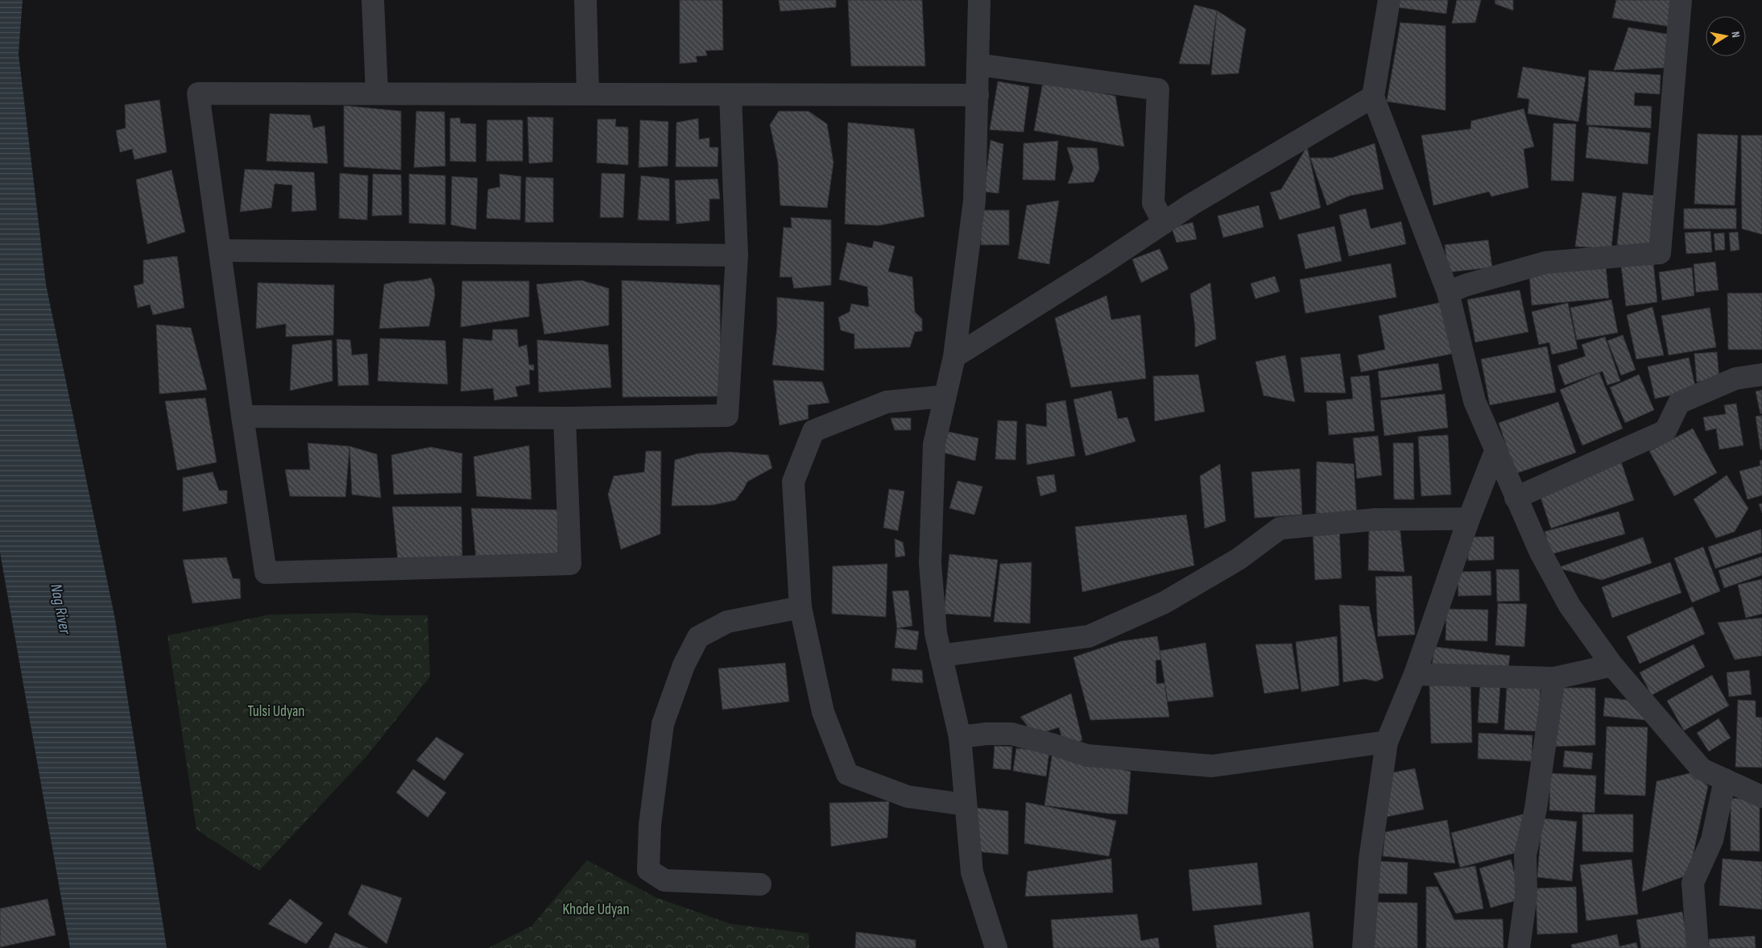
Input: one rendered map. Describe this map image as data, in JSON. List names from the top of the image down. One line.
{"water":["Nag River"],"parks":["Tulsi Udyan","Khode Udyan"],"north":"right"}
